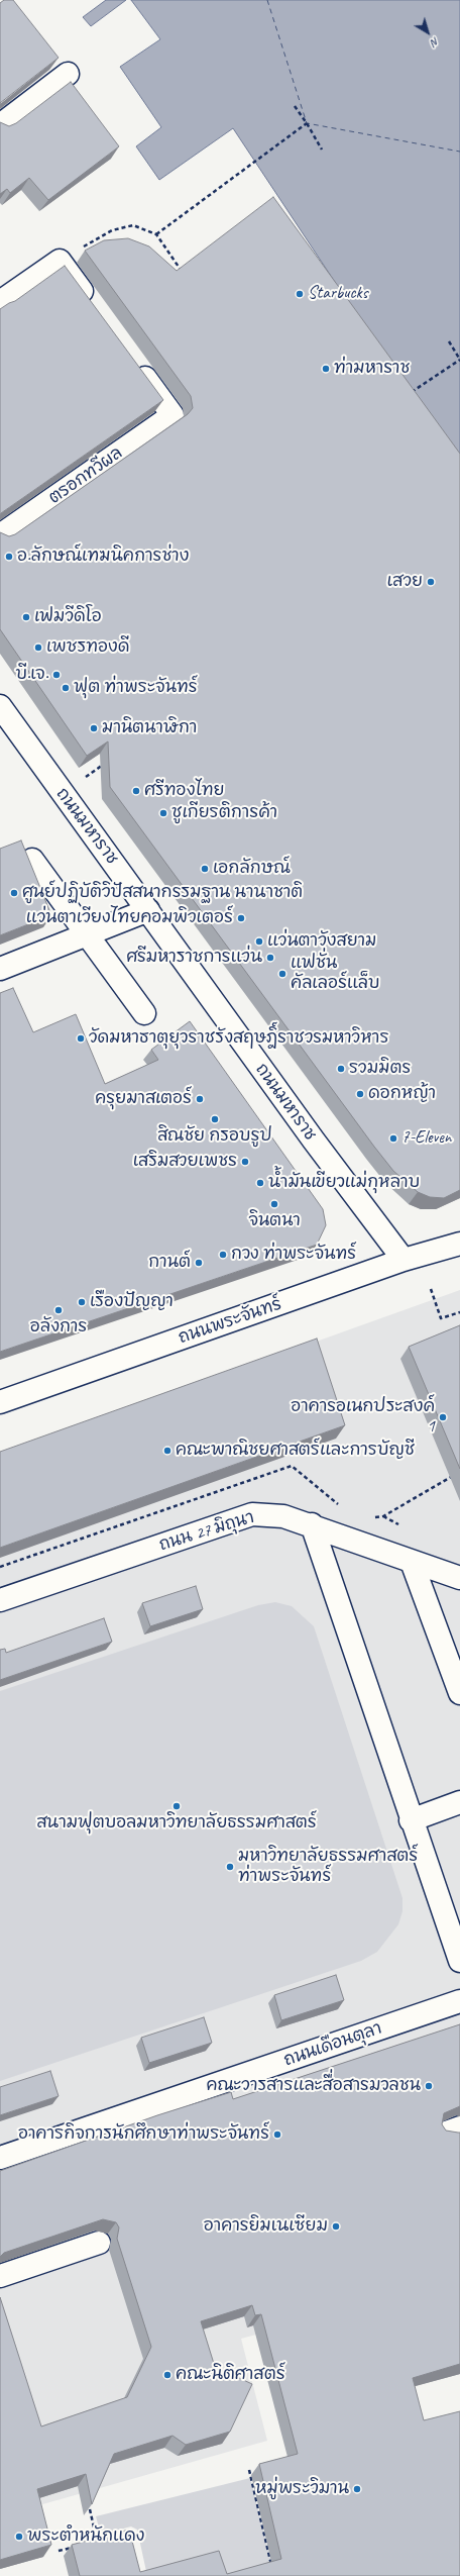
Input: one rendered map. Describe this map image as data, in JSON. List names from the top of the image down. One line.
{"streets":{"street":["ตรอกทวีผล","ถนนมหาราช","ถนนพระจันทร์","ถนน 27 มิถุนา","ถนนเดือนตุลา"]},"crossings":[["ถนนมหาราช","ถนนพระจันทร์"]],"places":["Starbucks","ท่ามหาราช","อ.ลักษณ์เทฆนิคการช่าง","เสวย","เฟมวีดิโอ","เพชรทองดี","บี.เจ.","ฟุต ท่าพระจันทร์","มานิตนาฬิกา","ศรีทองไทย","ชูเกียรติการค้า","เอกลักษณ์","ศูนย์ปฏิบัติวิปัสสนากรรมฐาน นานาชาติ","แว่นตาเวียงไทยคอมพิวเตอร์","แว่นตาวังสยาม","ศรีมหาราชการแว่น","แฟชั่น คัลเลอร์แล็บ","วัดมหาธาตุยุวราชรังสฤษฎิ์ราชวรมหาวิหาร","รวมมิตร","ดอกหญ้า","ครุยมาสเตอร์","สิณชัย กรอบรูป","7-Eleven","เสริมสวยเพชร","น้ำมันเขียวแม่กุหลาบ","จินตนา","กวง ท่าพระจันทร์","กานต์","เรืองปัญญา","อลังการ","อาคารอเนกประสงค์ 1","คณะพาณิชยศาสตร์และการบัญชี","สนามฟุตบอลมหาวิทยาลัยธรรมศาสตร์","มหาวิทยาลัยธรรมศาสตร์ ท่าพระจันทร์","คณะวารสารและสื่อสารมวลชน","อาคารกิจการนักศึกษาท่าพระจันทร์","อาคารยิมเนเซียม","คณะนิติศาสตร์","หมู่พระวิมาน","พระตำหนักแดง"],"north":"bottom right"}
